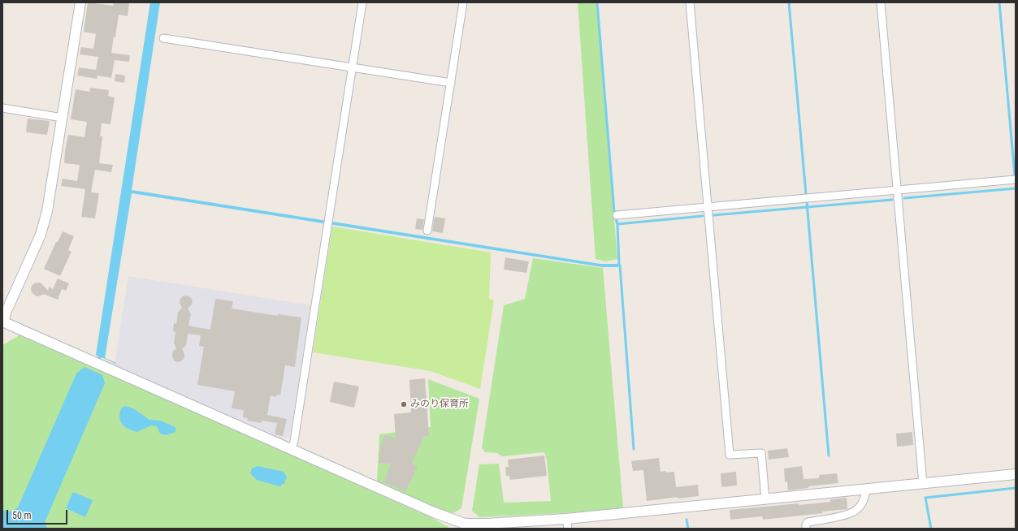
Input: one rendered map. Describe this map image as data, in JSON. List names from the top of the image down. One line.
{"places":["みのり保育所"],"scale_bar":"50 m"}
